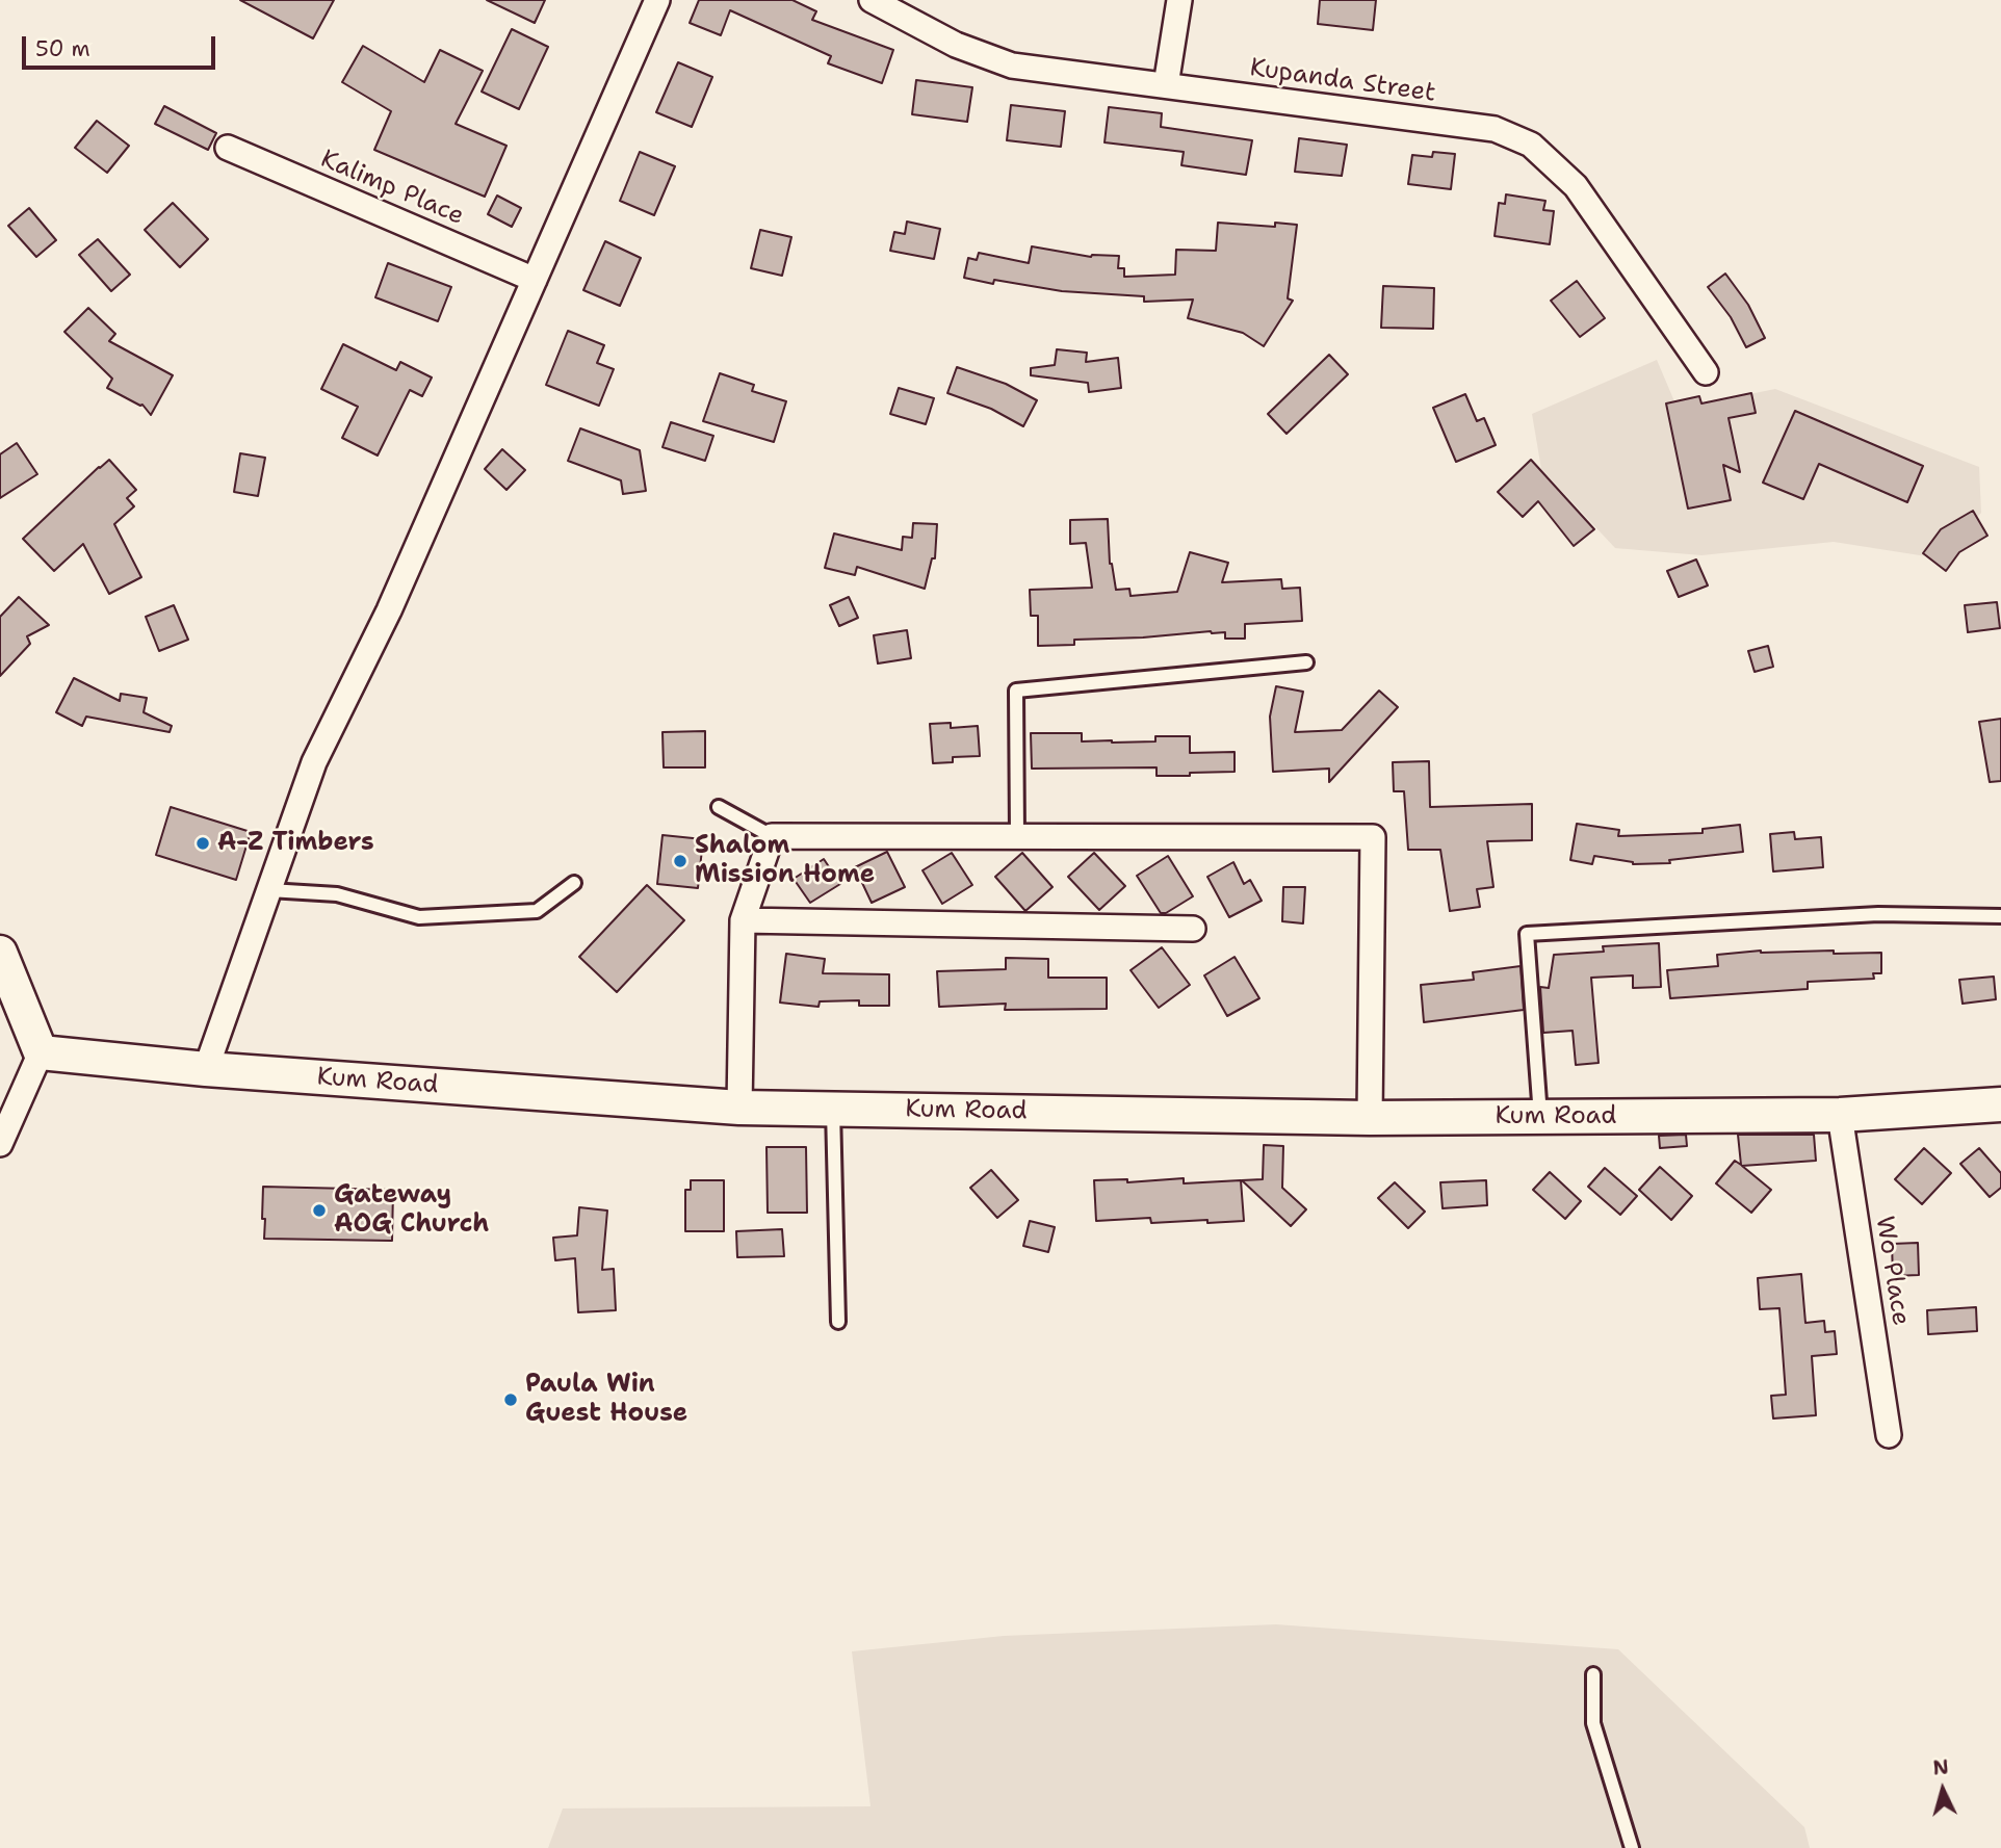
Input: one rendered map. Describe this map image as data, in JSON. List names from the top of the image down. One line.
{"streets":{"street":["Kupanda Street","Kalimp Place","Kum Road","Wo Place"]},"crossings":[["Kum Road","Wo Place"]],"places":["A-Z Timbers","Shalom Mission Home","Gateway AOG Church","Paula Win Guest House"],"scale_bar":"50 m","north":"top"}
